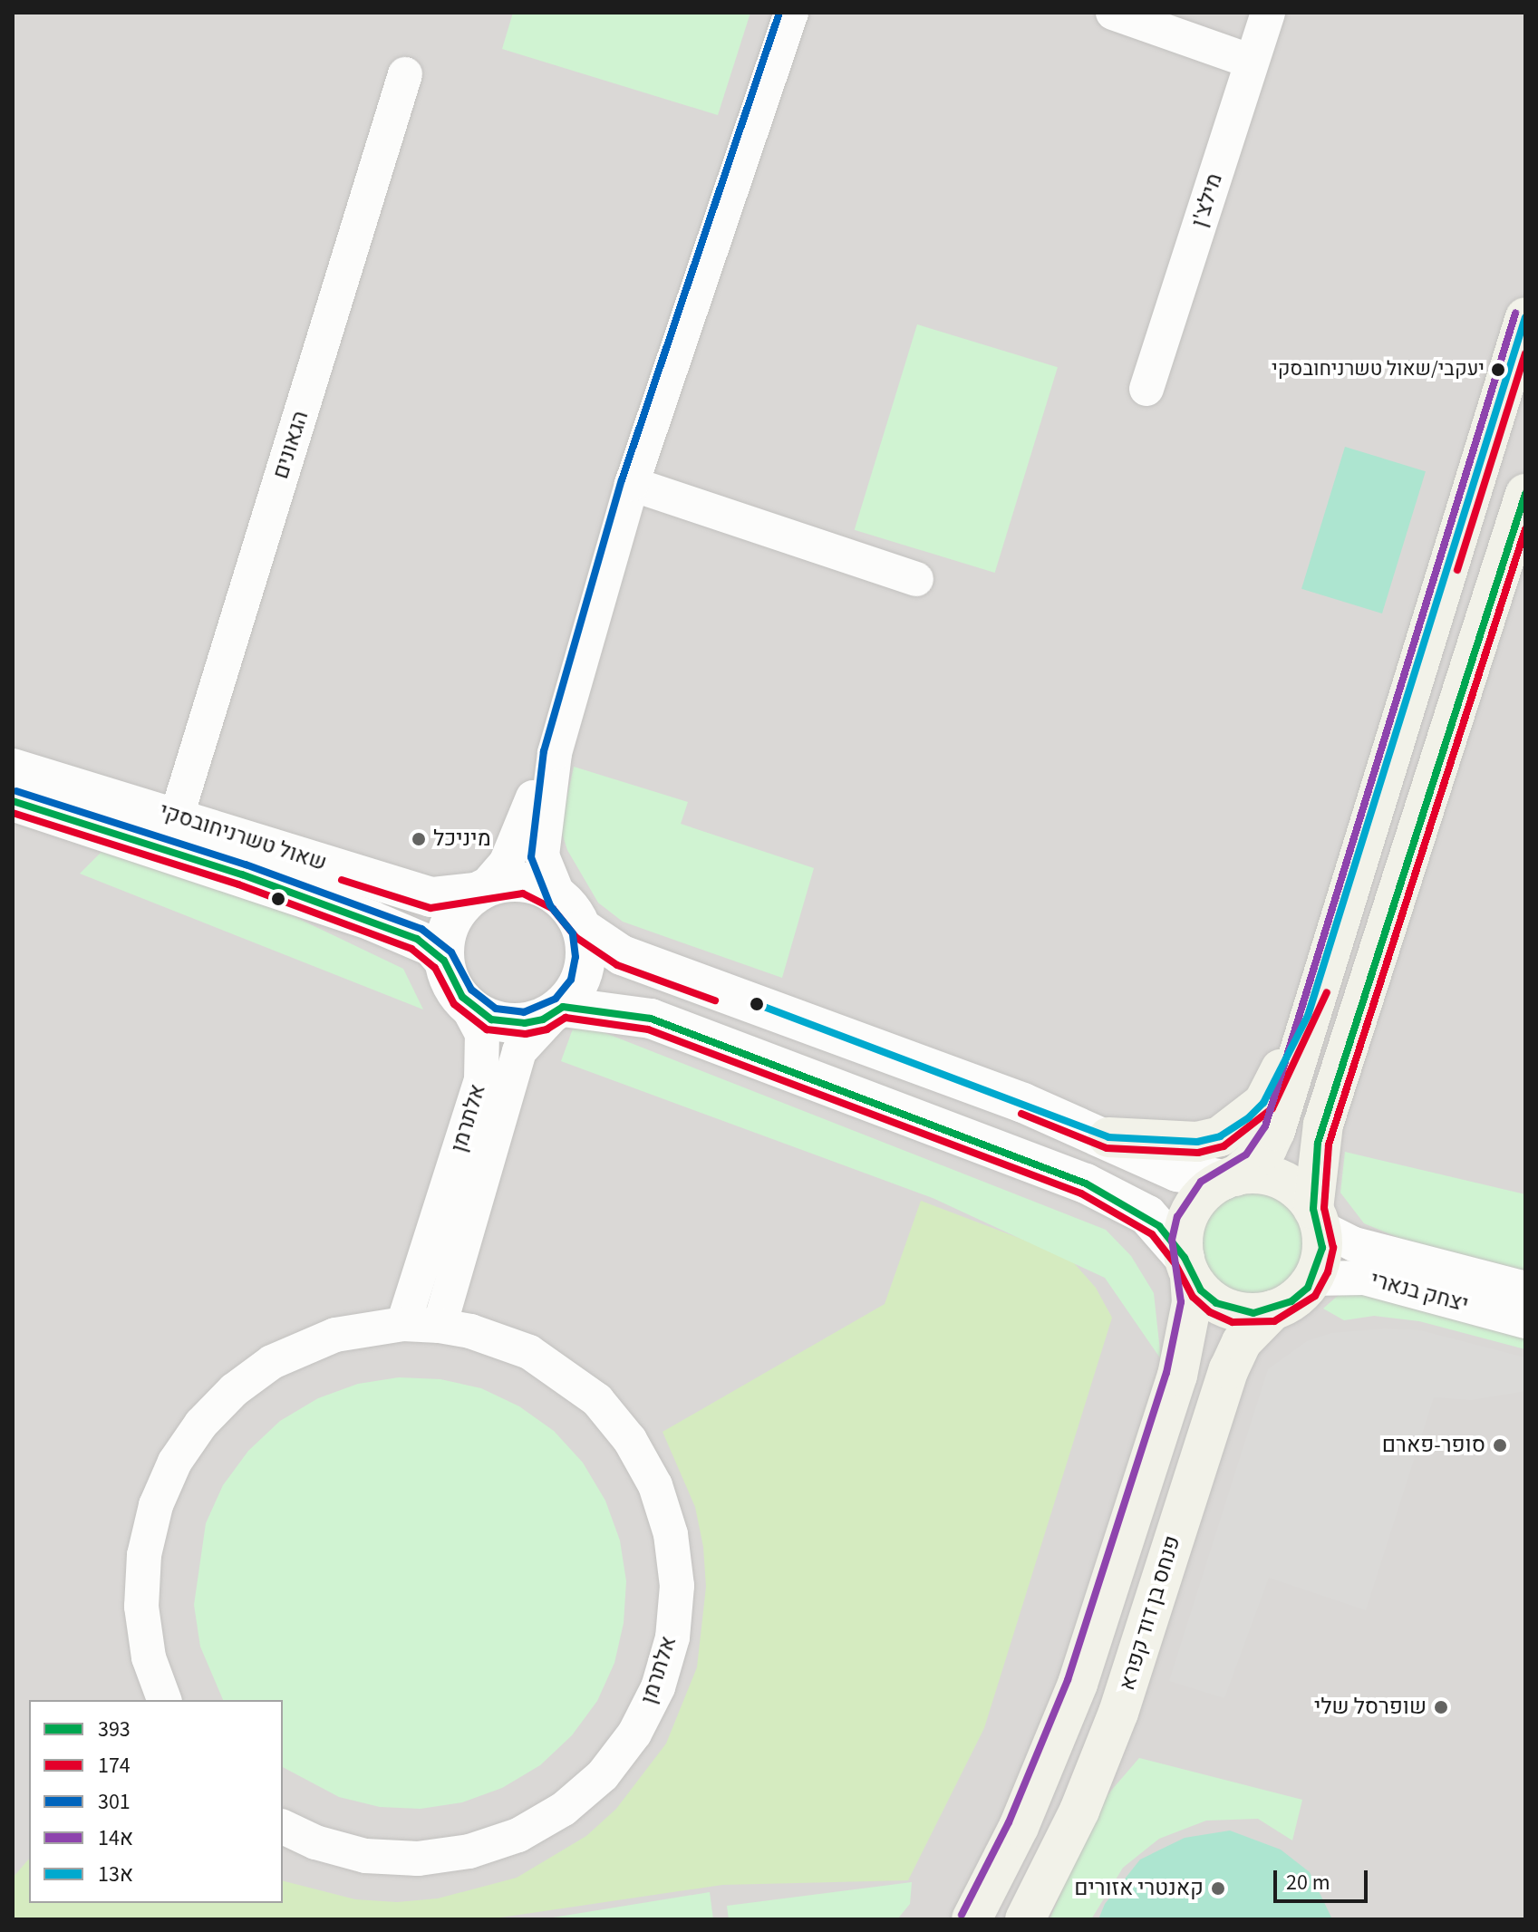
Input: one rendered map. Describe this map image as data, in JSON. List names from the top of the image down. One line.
{"streets":{"main road":["פנחס בן דוד קפרא"],"street":["מילצ'ן","הגאונים","שאול טשרניחובסקי","אלתרמן","יצחק בנארי"]},"crossings":[["הגאונים","שאול טשרניחובסקי"],["שאול טשרניחובסקי","אלתרמן"],["יצחק בנארי","פנחס בן דוד קפרא"]],"places":["יעקבי/שאול טשרניחובסקי","מיניכל","סופר-פארם","שופרסל שלי","קאנטרי אזורים"],"lines":["transit line 301","transit line 14א","transit line 13א","transit line 174","transit line 393"],"legend":["393","174","301","14א","13א"],"scale_bar":"20 m"}
